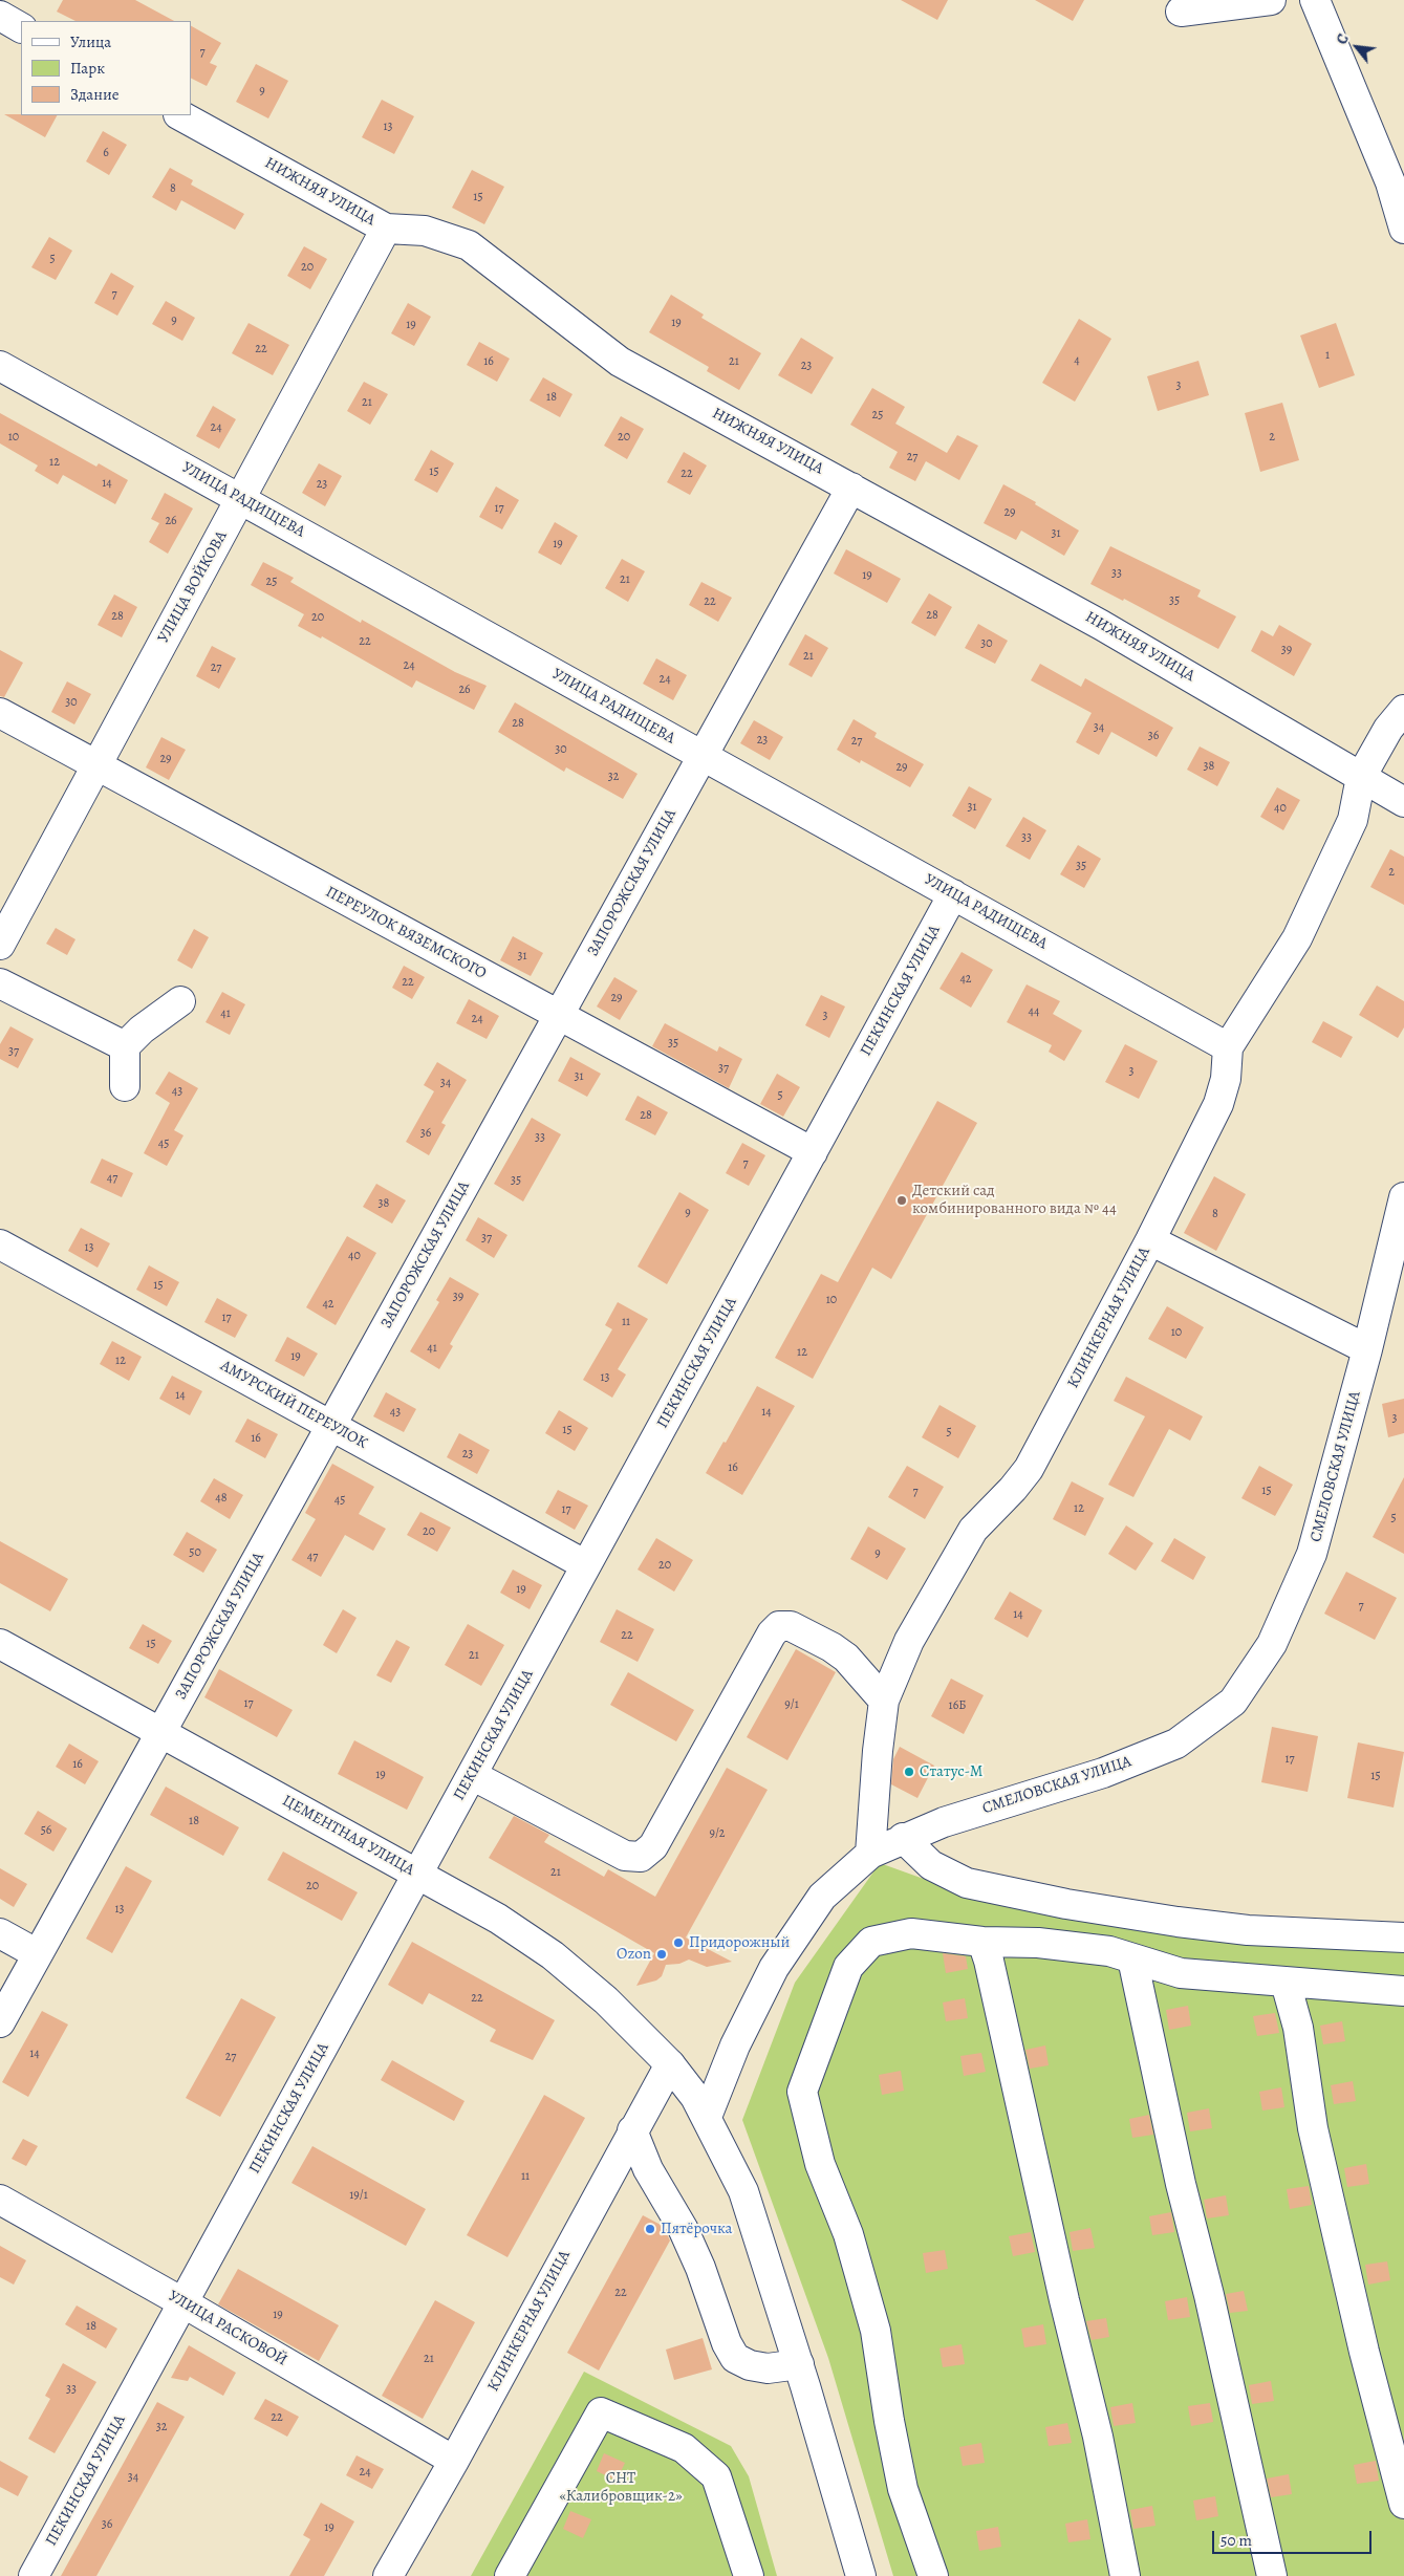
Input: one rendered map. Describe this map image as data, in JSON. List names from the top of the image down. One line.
{"streets":{"street":["НИЖНЯЯ УЛИЦА","УЛИЦА РАДИЩЕВА","УЛИЦА ВОЙКОВА","ЗАПОРОЖСКАЯ УЛИЦА","ПЕРЕУЛОК ВЯЗЕМСКОГО","ПЕКИНСКАЯ УЛИЦА","КЛИНКЕРНАЯ УЛИЦА","АМУРСКИЙ ПЕРЕУЛОК","СМЕЛОВСКАЯ УЛИЦА","ЦЕМЕНТНАЯ УЛИЦА","УЛИЦА РАСКОВОЙ"]},"crossings":[["НИЖНЯЯ УЛИЦА","УЛИЦА ВОЙКОВА"],["НИЖНЯЯ УЛИЦА","ЗАПОРОЖСКАЯ УЛИЦА"],["НИЖНЯЯ УЛИЦА","КЛИНКЕРНАЯ УЛИЦА"],["УЛИЦА РАДИЩЕВА","УЛИЦА ВОЙКОВА"],["УЛИЦА РАДИЩЕВА","ЗАПОРОЖСКАЯ УЛИЦА"],["УЛИЦА РАДИЩЕВА","ПЕКИНСКАЯ УЛИЦА"],["УЛИЦА РАДИЩЕВА","КЛИНКЕРНАЯ УЛИЦА"],["УЛИЦА ВОЙКОВА","ПЕРЕУЛОК ВЯЗЕМСКОГО"],["ЗАПОРОЖСКАЯ УЛИЦА","ПЕРЕУЛОК ВЯЗЕМСКОГО"],["ЗАПОРОЖСКАЯ УЛИЦА","АМУРСКИЙ ПЕРЕУЛОК"],["ЗАПОРОЖСКАЯ УЛИЦА","ЦЕМЕНТНАЯ УЛИЦА"],["ПЕРЕУЛОК ВЯЗЕМСКОГО","ПЕКИНСКАЯ УЛИЦА"],["ПЕКИНСКАЯ УЛИЦА","АМУРСКИЙ ПЕРЕУЛОК"],["ПЕКИНСКАЯ УЛИЦА","ЦЕМЕНТНАЯ УЛИЦА"],["ПЕКИНСКАЯ УЛИЦА","УЛИЦА РАСКОВОЙ"],["КЛИНКЕРНАЯ УЛИЦА","СМЕЛОВСКАЯ УЛИЦА"],["КЛИНКЕРНАЯ УЛИЦА","ЦЕМЕНТНАЯ УЛИЦА"],["КЛИНКЕРНАЯ УЛИЦА","УЛИЦА РАСКОВОЙ"],["СМЕЛОВСКАЯ УЛИЦА","ЦЕМЕНТНАЯ УЛИЦА"]],"parks":["СНТ «Калибровщик-2»"],"places":["Детский сад комбинированного вида № 44","Статус-М","Придорожный","Ozon","Пятёрочка"],"house_numbers":["7","9","13","6","8","15","5","20","7","9","19","19","22","1","4","16","21","23","3","18","21","25","24","10","20","2","27","12","15","22","14","23","17","29","26","31","19","33","19","21","25","35","22","28","28","20","22","30","39","21","24","27","24","26","30","28","34","36","23","27","30","29","38","29","32","31","40","33","35","2","31","42","22","29","44","41","3","24","35","37","37","3","31","34","43","5","28","36","33","45","7","47","35","38","9","8","37","13","40","15","39","10","42","17","11","10","41","12","19","12","13","14","43","14","3","15","5","16","23","16","15","7","48","45","12","17","5","20","50","9","47","20","19","7","14","22","15","21","17","9/1","16Б","17","16","19","15","18","56","9/2","21","20","13","22","14","27","11","19/1","22","19","18","21","33","22","32","24","34","36","19"],"legend":["Улица","Парк","Здание"],"scale_bar":"50 m","north":"top left"}
